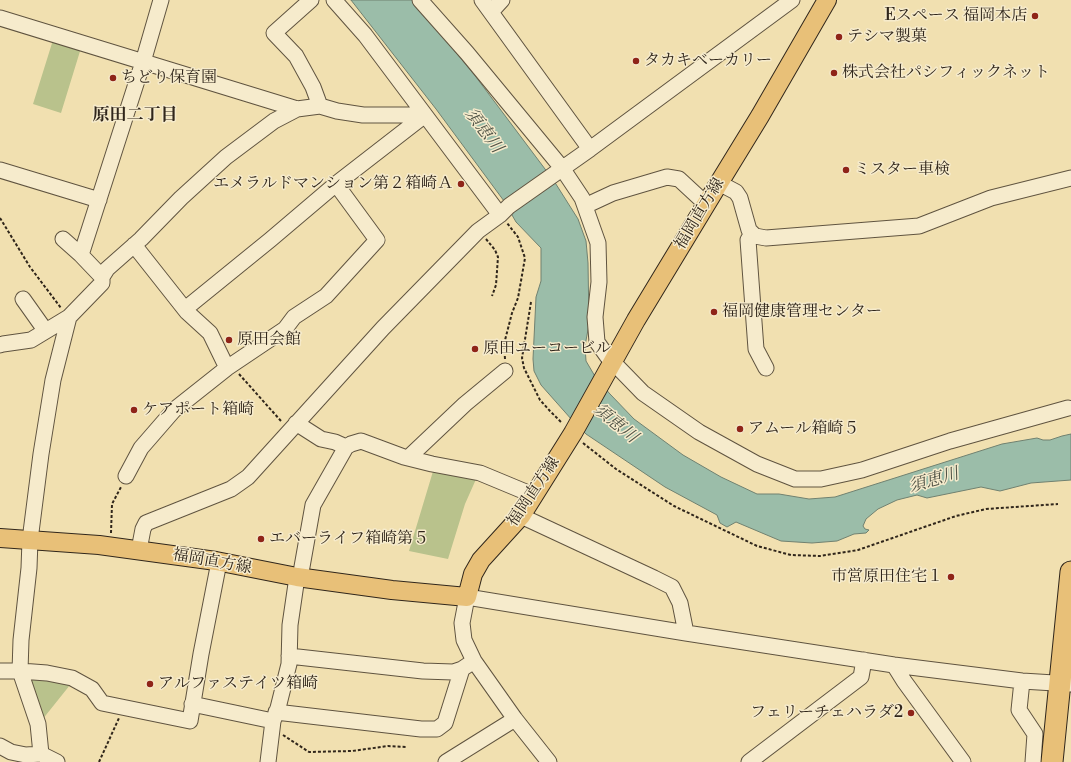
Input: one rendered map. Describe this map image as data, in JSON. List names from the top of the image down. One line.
{"streets":{"main road":["福岡直方線"]},"districts":["原田二丁目"],"water":["須恵川"],"places":["Eスペース 福岡本店","テシマ製菓","タカキベーカリー","株式会社パシフィックネット","ちどり保育園","ミスター車検","エメラルドマンション第２箱崎Ａ","福岡健康管理センター","原田会館","原田ユーコービル","ケアポート箱崎","アムール箱崎５","エバーライフ箱崎第５","市営原田住宅１","アルファステイツ箱崎","フェリーチェハラダ2"]}
